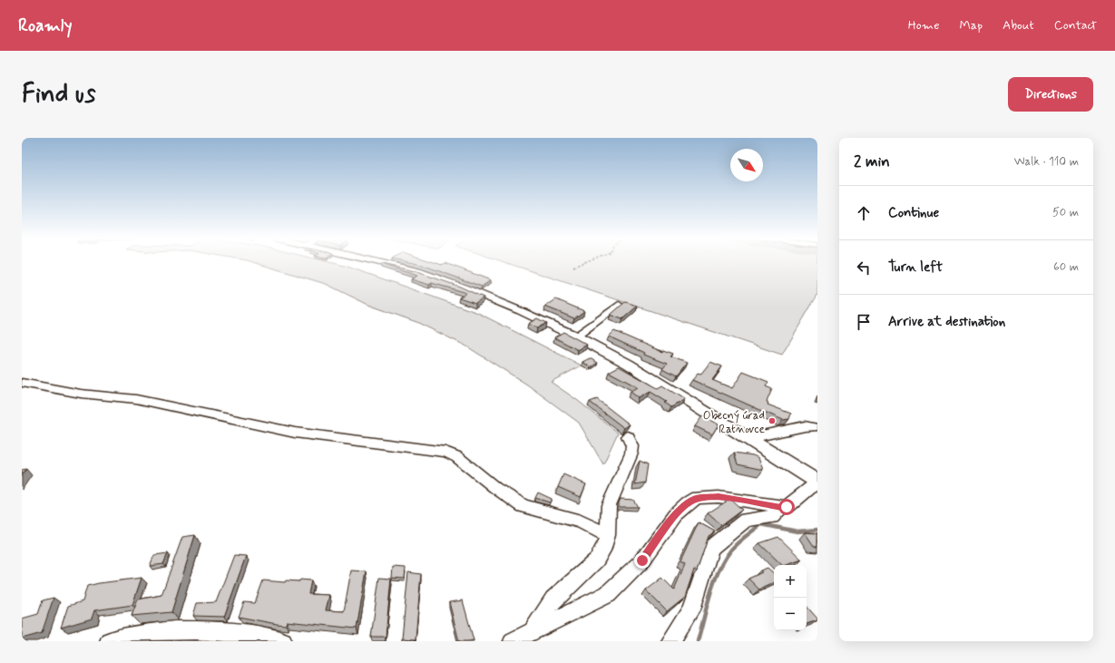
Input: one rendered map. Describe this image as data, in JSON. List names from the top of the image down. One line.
{"places":["Obecný úrad Ratnovce"],"north":"bottom right","page":{"header":"Roamly","nav":["Home","Map","About","Contact"],"buttons":"Directions","title":"Find us","heading":["2 min","Walk · 110 m"],"list":[["Continue","50 m"],["Turn left","60 m"],"Arrive at destination"],"map_buttons":["+","−"]}}
